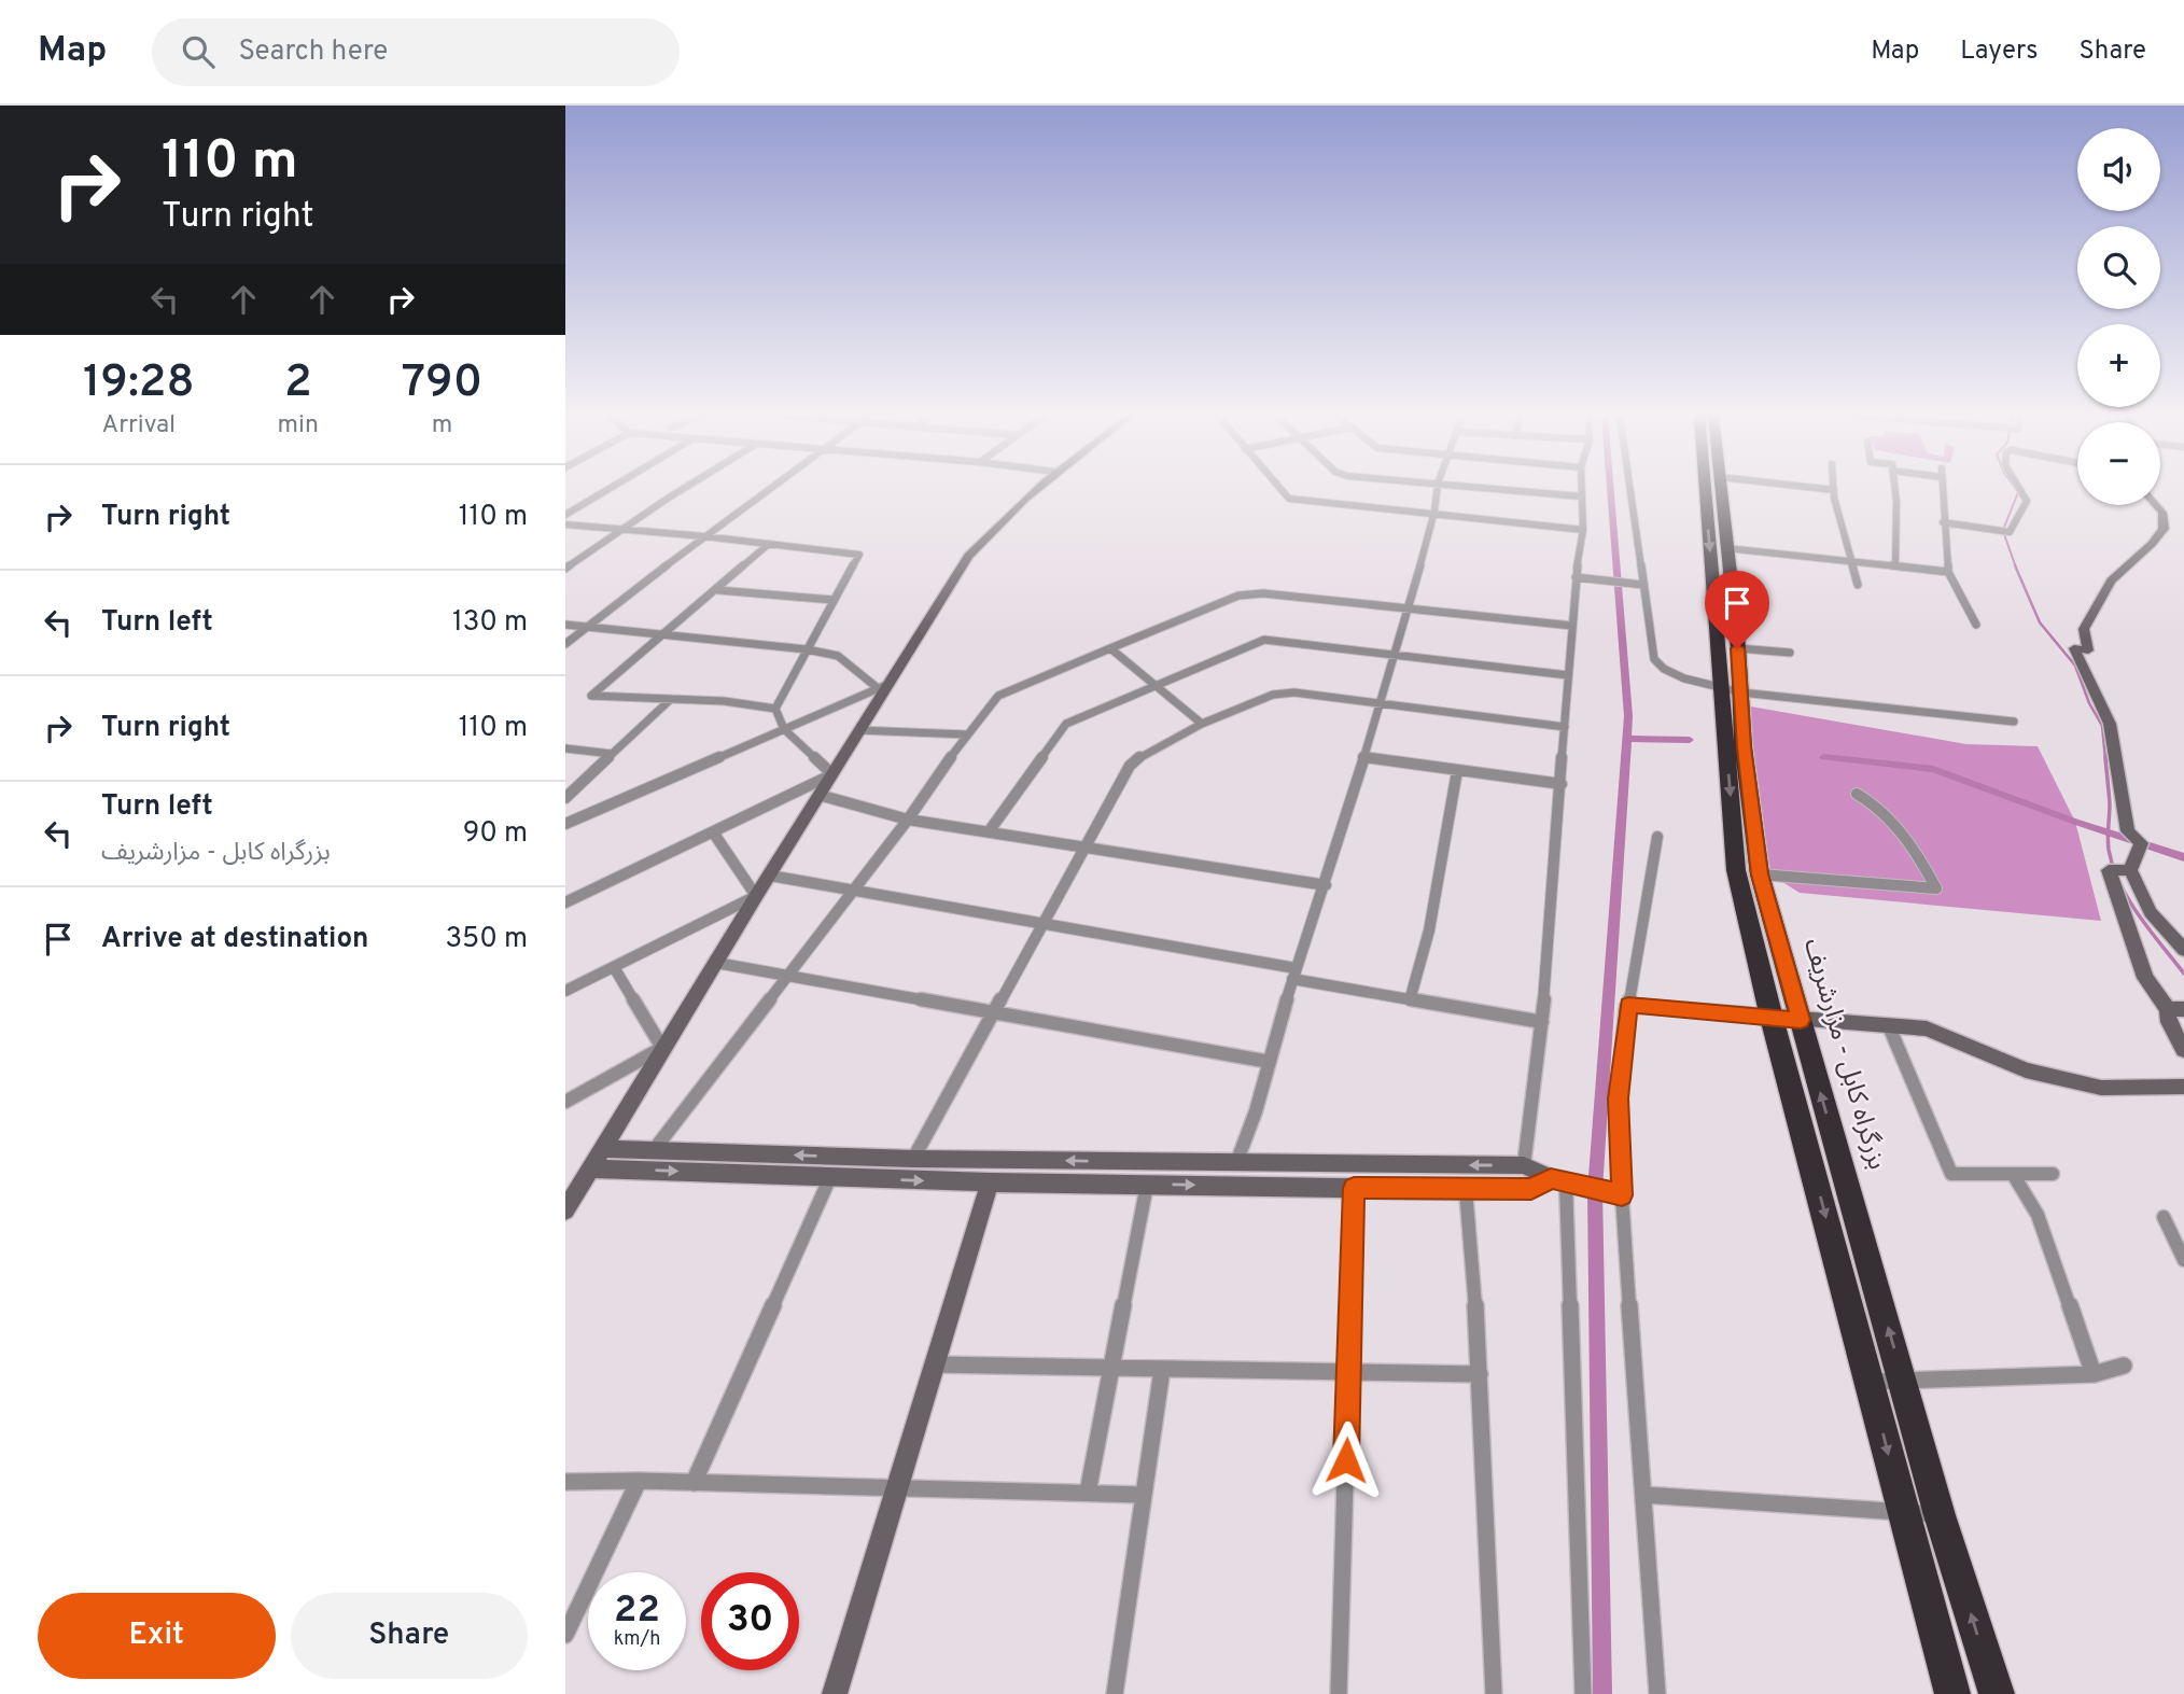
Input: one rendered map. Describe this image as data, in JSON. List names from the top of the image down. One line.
{"streets":{"highway":["بزرگراه کابل - مزارشریف"]},"page":{"header":"Map","search":"Search here","nav":["Map","Layers","Share"],"turn":["110 m","Turn right"],"map_buttons":["+","−"],"eta":["19:28","Arrival","2","min","790","m"],"list":[{"name":"Turn right","value":"110 m"},{"name":"Turn left","value":"130 m"},{"name":"Turn right","value":"110 m"},{"name":"Turn left","note":"بزرگراه کابل - مزارشریف","value":"90 m"},{"name":"Arrive at destination","value":"350 m"}],"speed":"22 km/h","limit":"30","buttons":["Exit","Share"]}}
